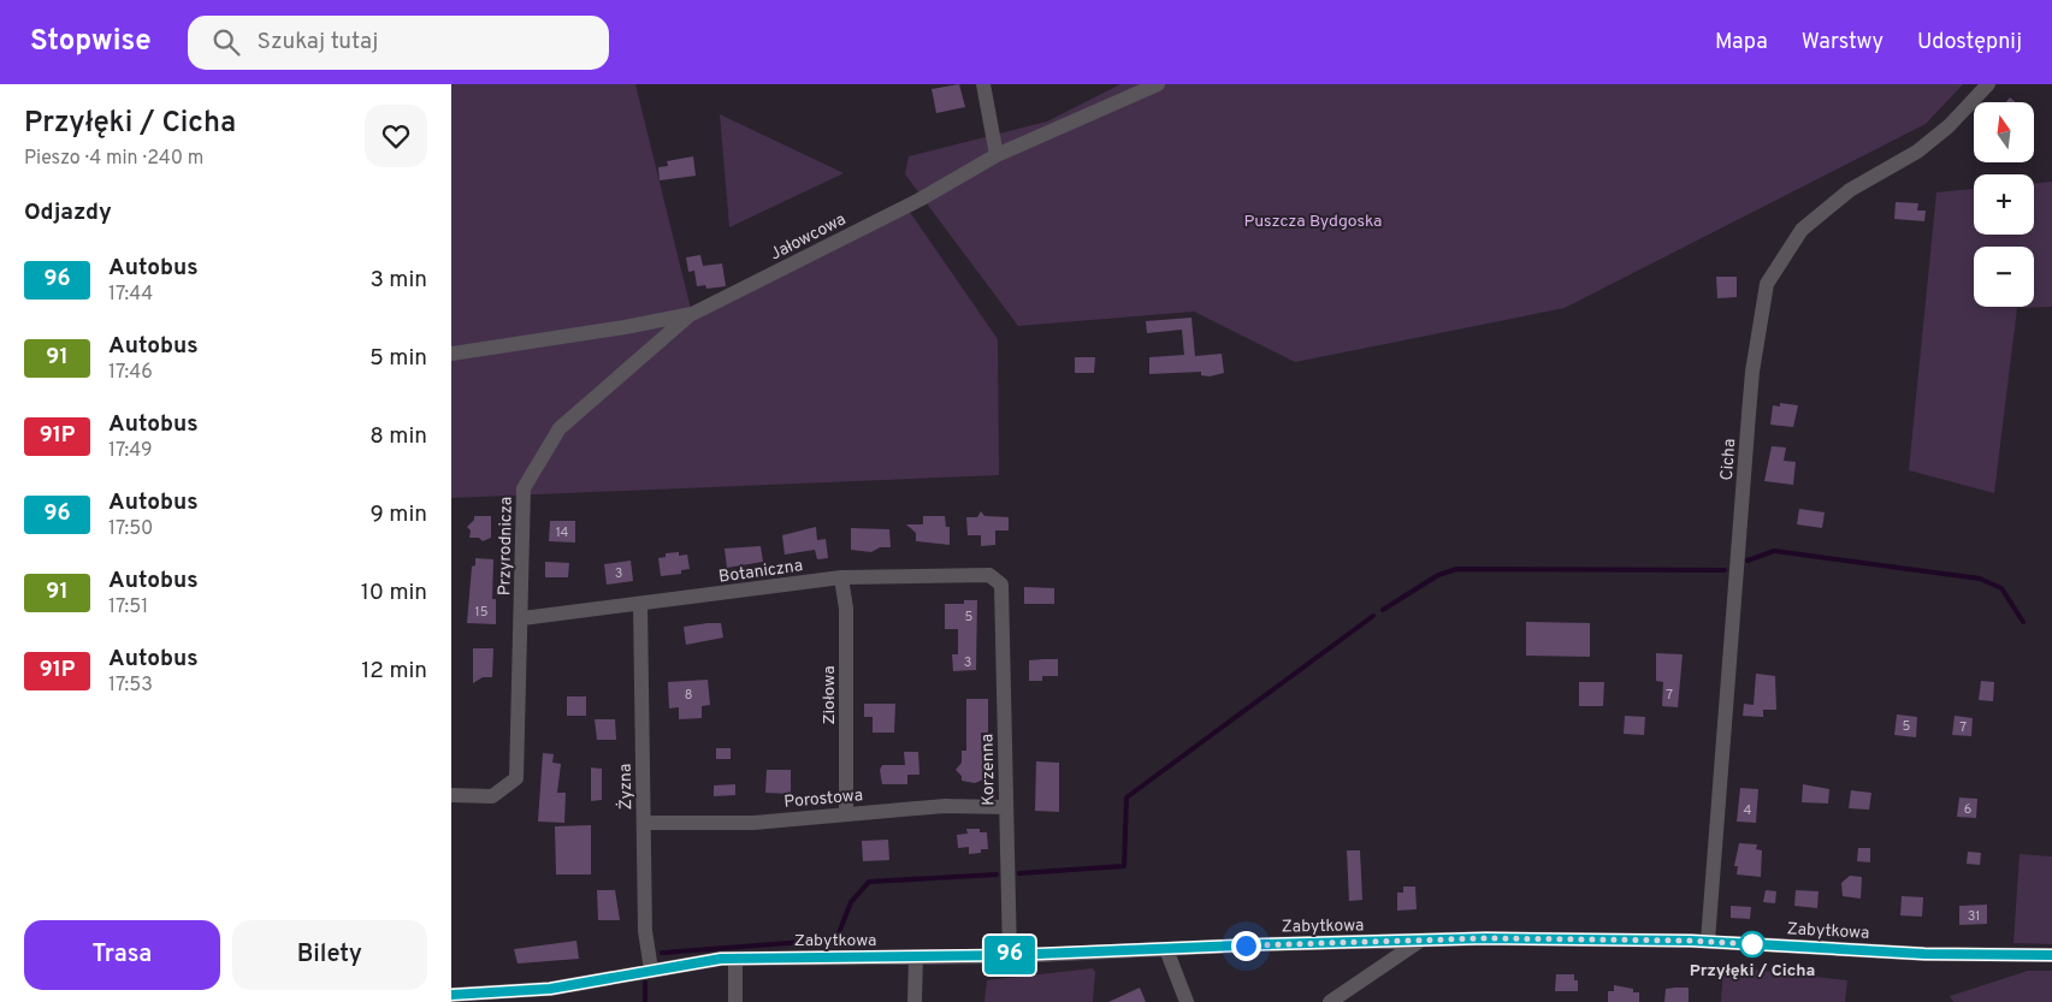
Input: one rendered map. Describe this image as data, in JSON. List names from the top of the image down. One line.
{"streets":{"street":["Jałowcowa","Cicha","Przyrodnicza","Botaniczna","Ziołowa","Korzenna","Żyzna","Porostowa","Zabytkowa"]},"crossings":[["Jałowcowa","Przyrodnicza"],["Cicha","Zabytkowa"],["Przyrodnicza","Botaniczna"],["Botaniczna","Ziołowa"],["Botaniczna","Korzenna"],["Botaniczna","Żyzna"],["Ziołowa","Porostowa"],["Korzenna","Porostowa"],["Korzenna","Zabytkowa"],["Żyzna","Porostowa"],["Żyzna","Zabytkowa"]],"parks":["Puszcza Bydgoska"],"places":["Przyłęki / Cicha"],"lines":["bus line 96"],"house_numbers":["14","3","15","5","3","8","7","5","7","6","4","31"],"north":"top","page":{"header":"Stopwise","search":"Szukaj tutaj","nav":["Mapa","Warstwy","Udostępnij"],"heading":[["Przyłęki / Cicha","Pieszo · 4 min · 240 m"],"Odjazdy"],"on_map":"96","map_buttons":["+","−"],"list":[{"mark":"96","name":"Autobus","note":"17:44","value":"3 min"},{"mark":"91","name":"Autobus","note":"17:46","value":"5 min"},{"mark":"91P","name":"Autobus","note":"17:49","value":"8 min"},{"mark":"96","name":"Autobus","note":"17:50","value":"9 min"},{"mark":"91","name":"Autobus","note":"17:51","value":"10 min"},{"mark":"91P","name":"Autobus","note":"17:53","value":"12 min"}],"buttons":["Trasa","Bilety"]}}
